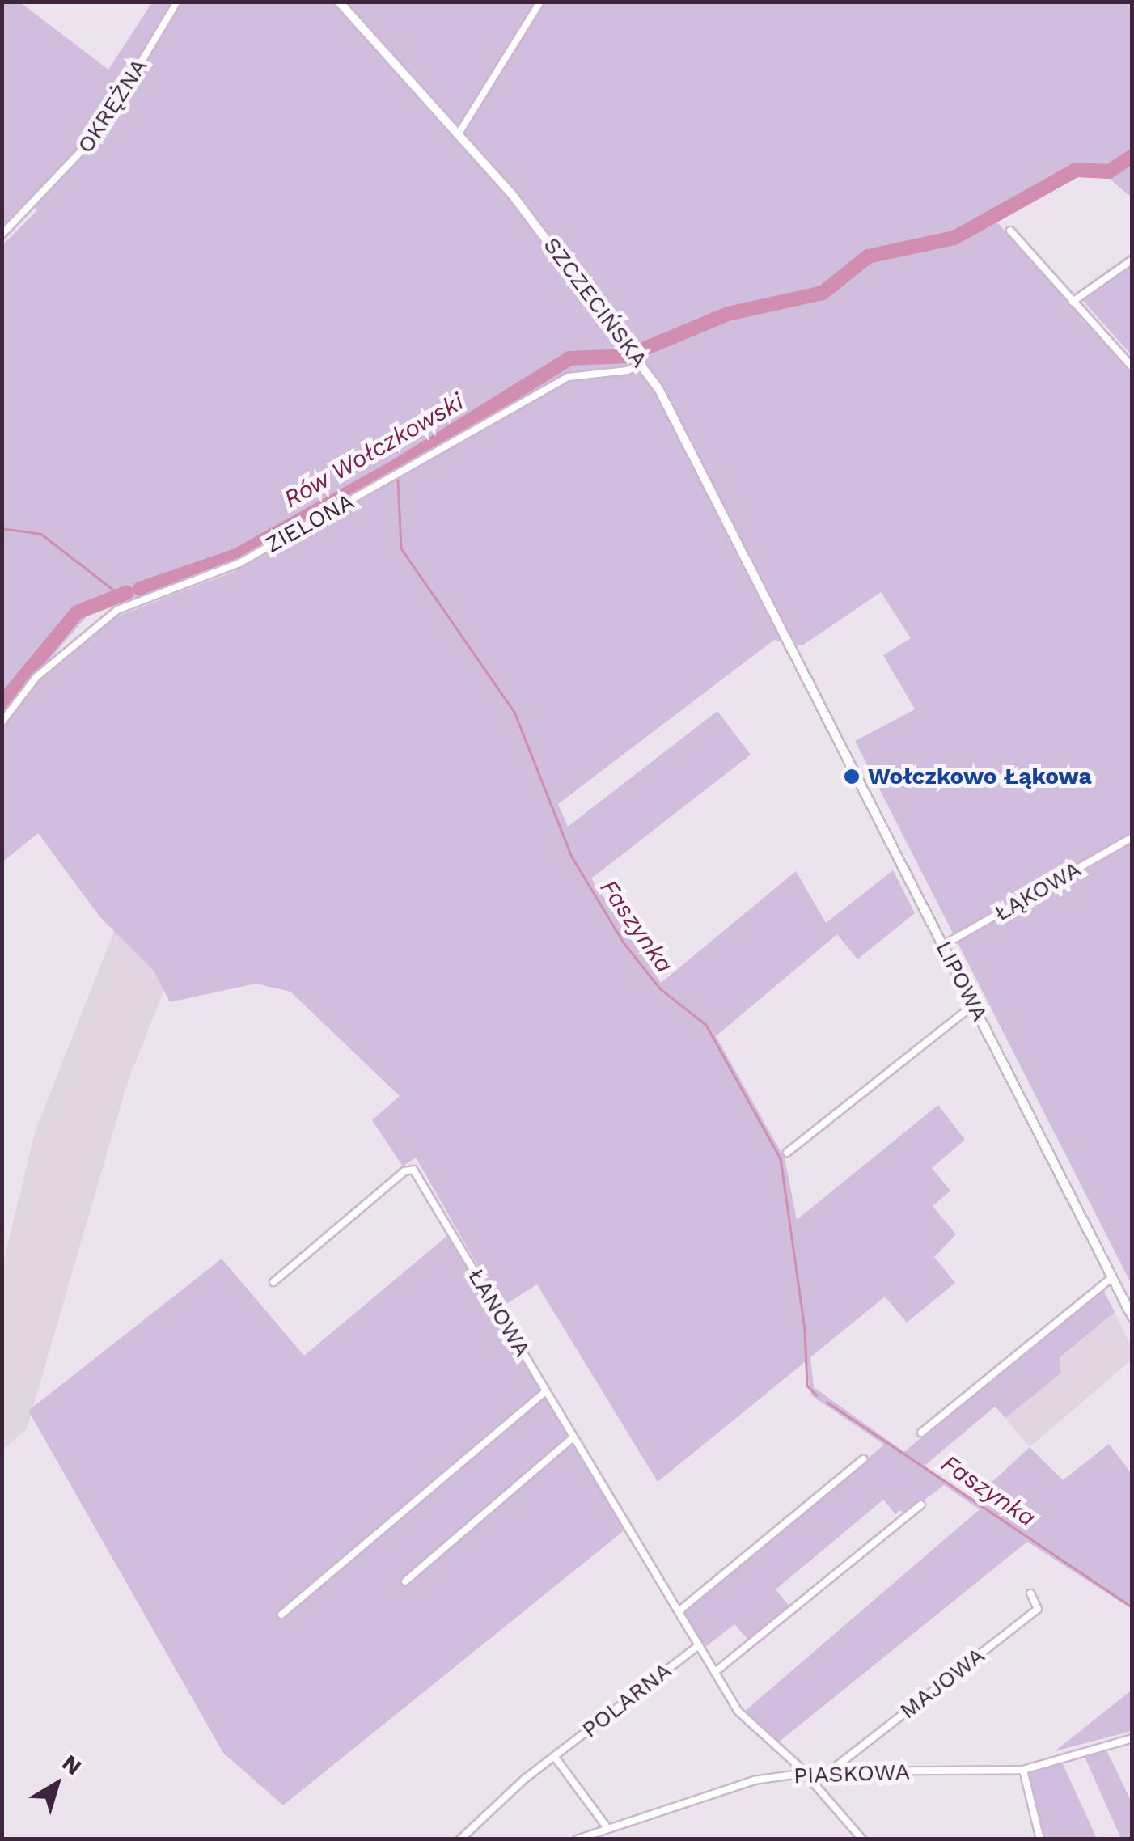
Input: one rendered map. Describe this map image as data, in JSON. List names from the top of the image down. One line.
{"streets":{"street":["OKRĘŻNA","SZCZECIŃSKA","ZIELONA","ŁĄKOWA","LIPOWA","ŁANOWA","MAJOWA","POLARNA","PIASKOWA"]},"crossings":[["SZCZECIŃSKA","ZIELONA"],["SZCZECIŃSKA","LIPOWA"],["ŁĄKOWA","LIPOWA"],["ŁANOWA","POLARNA"],["ŁANOWA","PIASKOWA"],["MAJOWA","PIASKOWA"]],"water":["Rów Wołczkowski","Faszynka"],"places":["Wołczkowo Łąkowa"],"north":"top right"}
